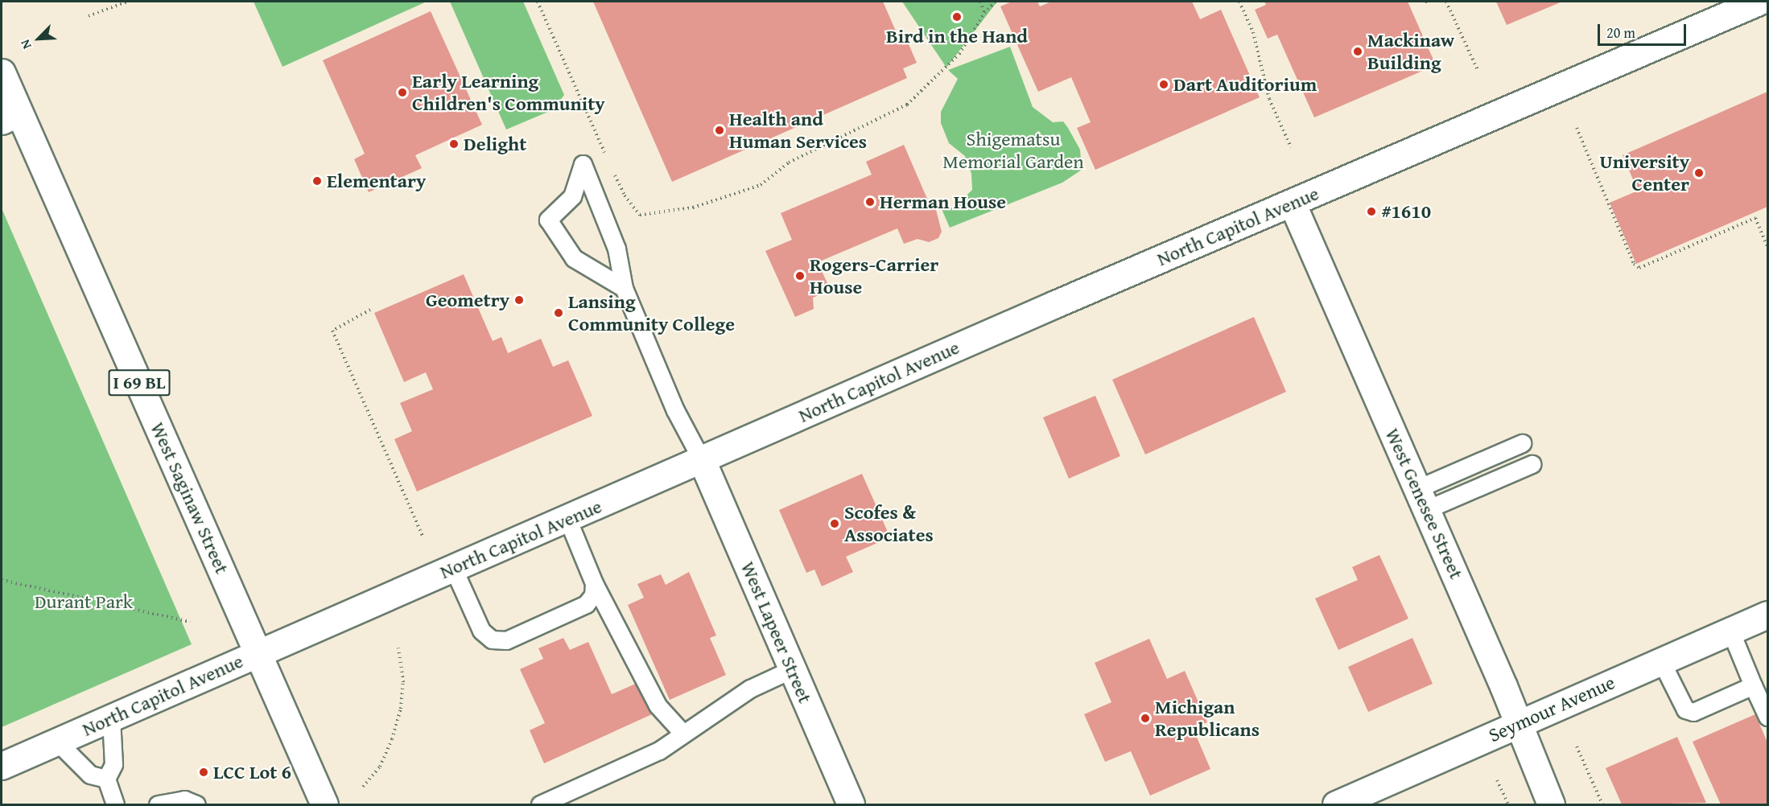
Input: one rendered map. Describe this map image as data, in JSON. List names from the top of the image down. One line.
{"streets":{"street":["North Capitol Avenue","I 69 BL","West Saginaw Street","West Genesee Street","West Lapeer Street","Seymour Avenue"]},"crossings":[["North Capitol Avenue","West Saginaw Street"],["North Capitol Avenue","West Genesee Street"],["North Capitol Avenue","West Lapeer Street"],["I 69 BL","West Saginaw Street"],["West Genesee Street","Seymour Avenue"]],"parks":["Shigematsu Memorial Garden","Durant Park"],"places":["Bird in the Hand","Mackinaw Building","Dart Auditorium","Early Learning Children's Community","Health and Human Services","Delight","University Center","Elementary","Herman House","#1610","Rogers-Carrier House","Geometry","Lansing Community College","Scofes & Associates","Michigan Republicans","LCC Lot 6"],"scale_bar":"20 m","north":"bottom left"}
